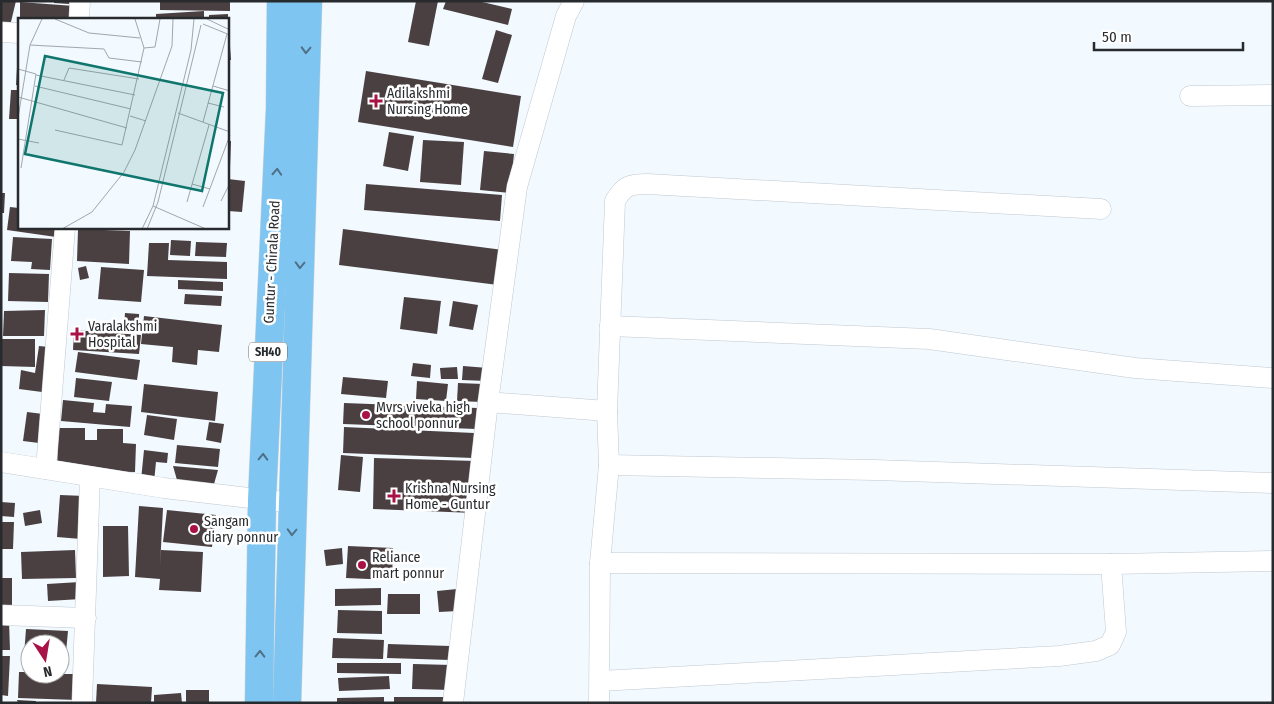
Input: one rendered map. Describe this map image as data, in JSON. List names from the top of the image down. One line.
{"streets":{"main road":["Guntur - Chirala Road","SH40"]},"places":{"health":["Adilakshmi Nursing Home","Varalakshmi Hospital","Krishna Nursing Home - Guntur"],"other":["Mvrs viveka high school ponnur","Sangam diary ponnur","Reliance mart ponnur"]},"scale_bar":"50 m","north":"bottom"}
